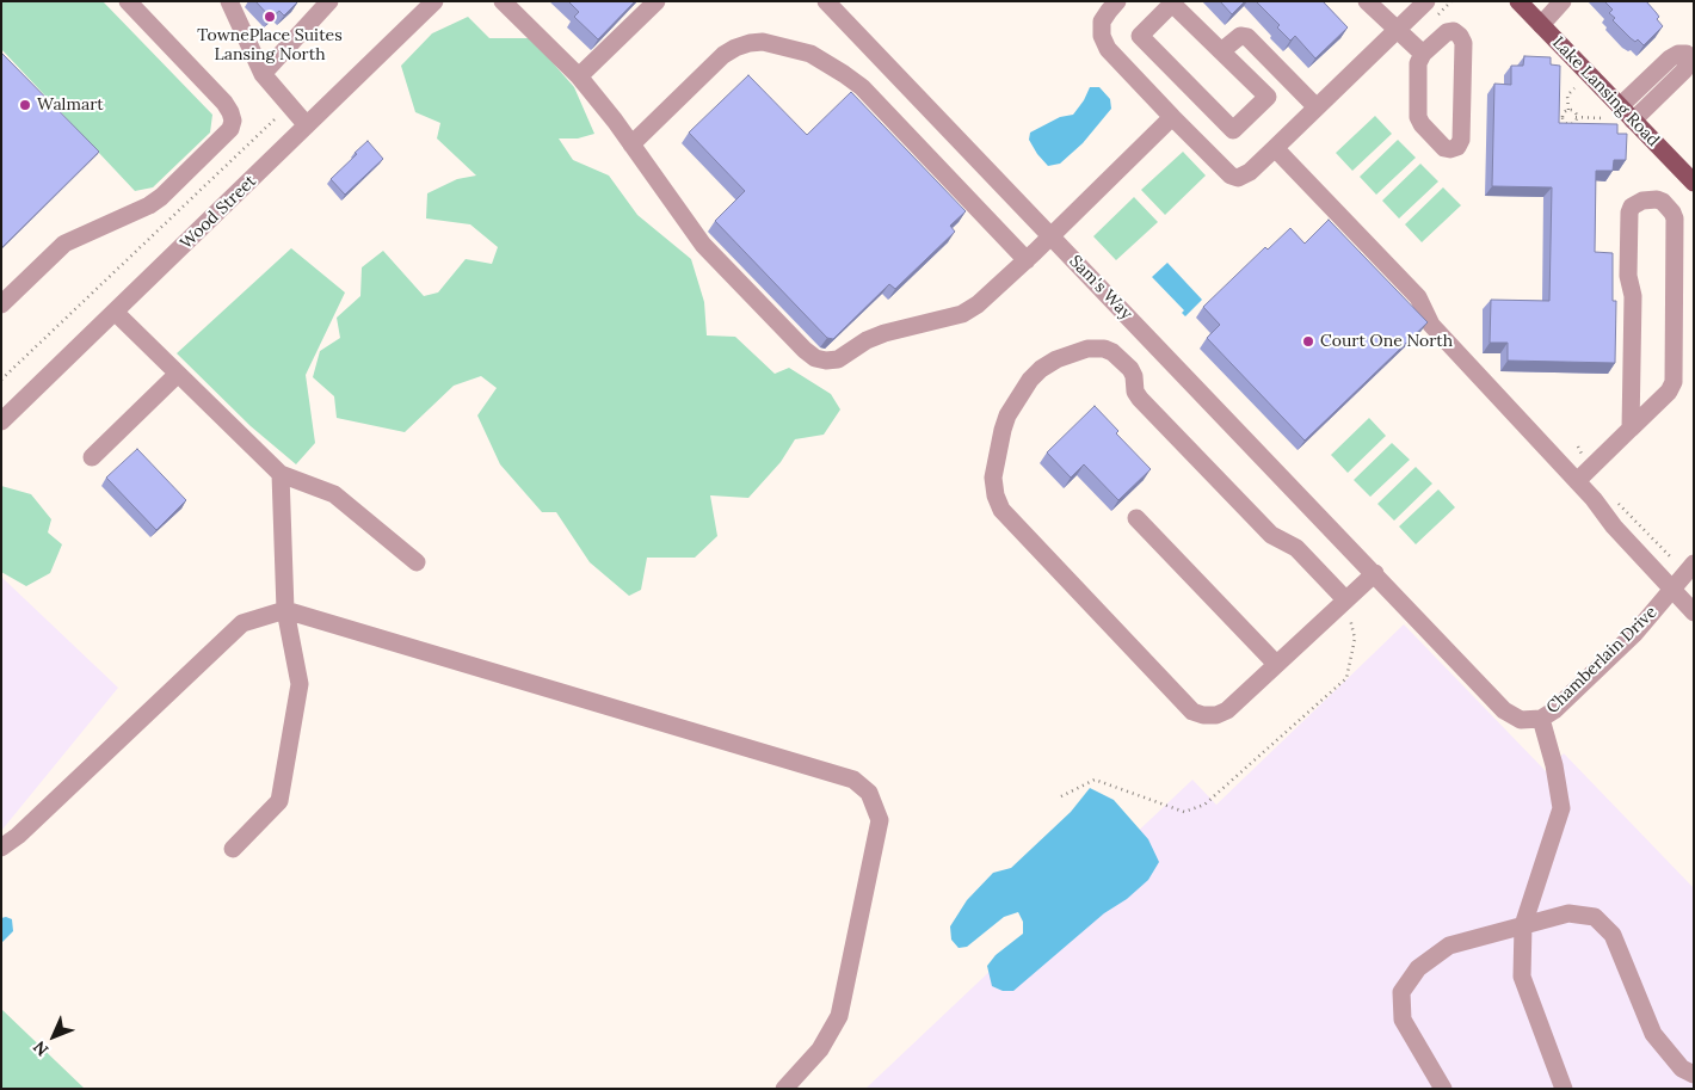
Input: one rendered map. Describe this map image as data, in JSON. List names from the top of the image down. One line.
{"streets":{"main road":["Lake Lansing Road"],"street":["Wood Street","Sam's Way","Chamberlain Drive"]},"crossings":[["Sam's Way","Chamberlain Drive"]],"places":["TownePlace Suites Lansing North","Walmart","Court One North"],"north":"bottom left"}
